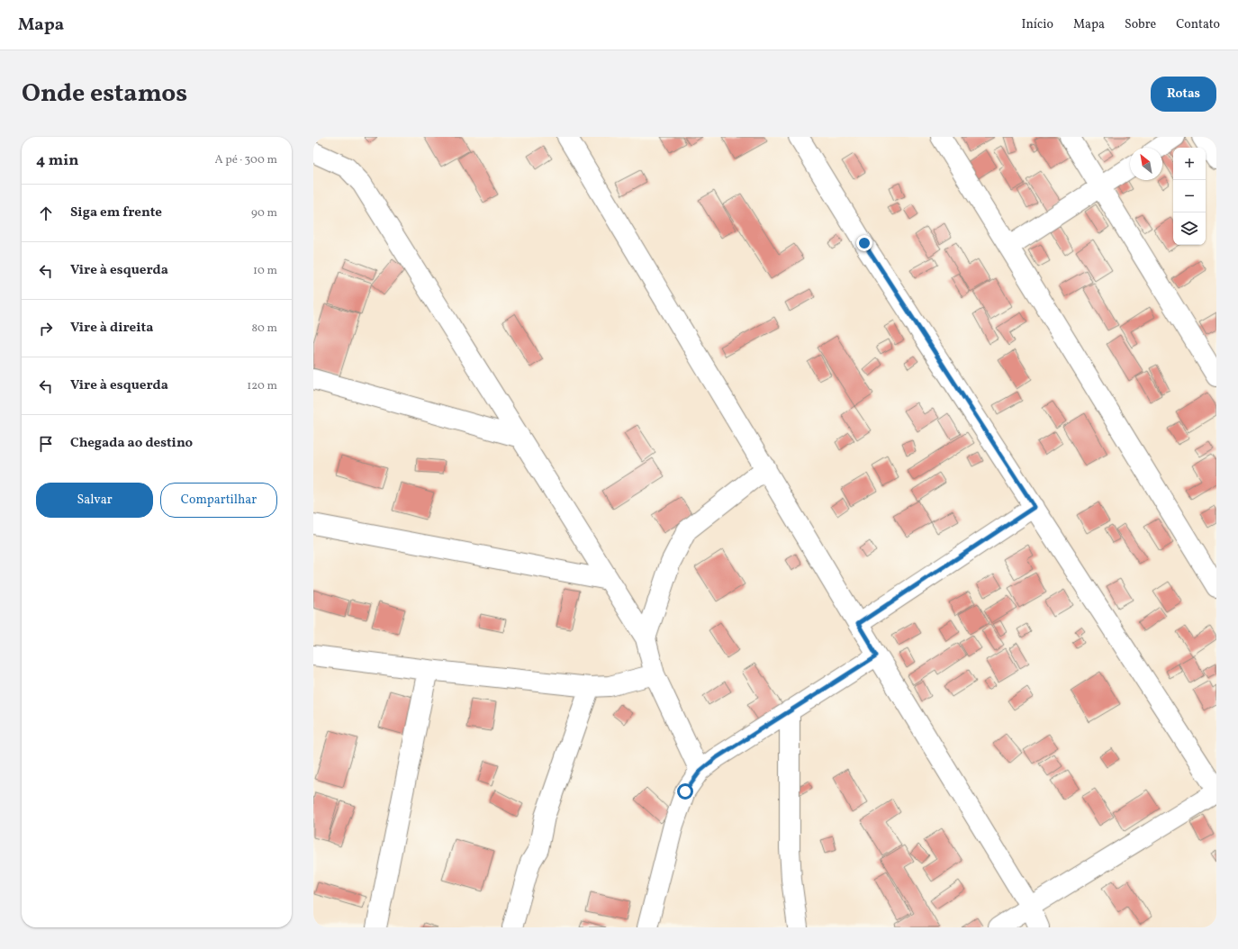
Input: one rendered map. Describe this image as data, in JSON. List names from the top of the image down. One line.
{"north":"top left","page":{"header":"Mapa","nav":["Início","Mapa","Sobre","Contato"],"title":"Onde estamos","buttons":["Rotas",["Salvar","Compartilhar"]],"heading":["4 min","A pé · 300 m"],"map_buttons":["+","−"],"list":[["Siga em frente","90 m"],["Vire à esquerda","10 m"],["Vire à direita","80 m"],["Vire à esquerda","120 m"],"Chegada ao destino"]}}
